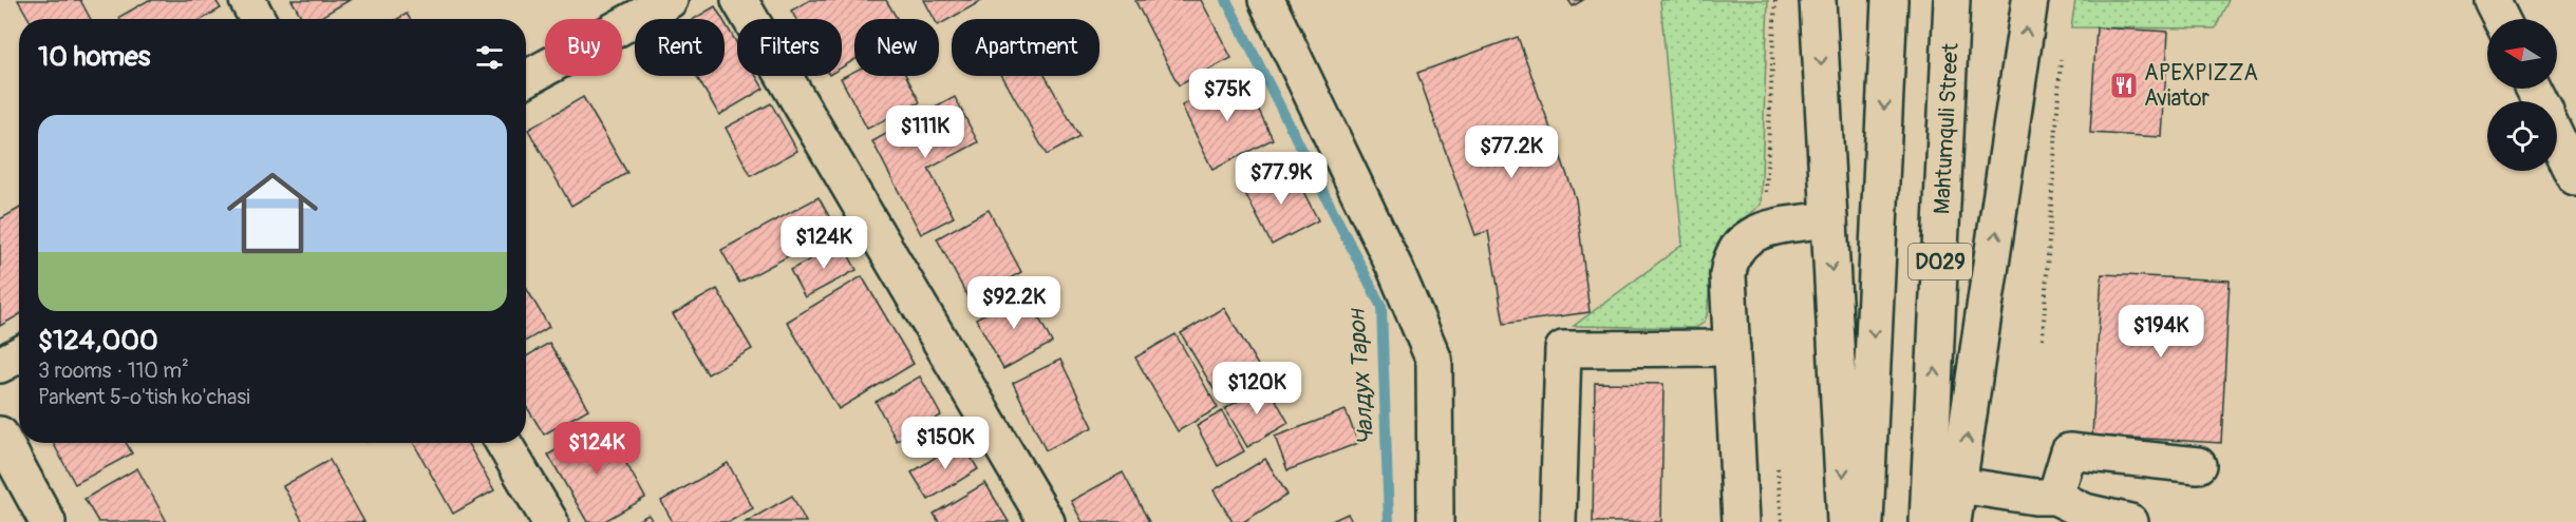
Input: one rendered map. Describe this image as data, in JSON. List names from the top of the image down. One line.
{"streets":{"main road":["Mahtumquli Street","D029"]},"water":["Чалдух Тарон"],"places":{"restaurant":["APEXPIZZA Aviator"]},"north":"left","page":{"chip":["Buy","Rent","Filters","New","Apartment"],"heading":"10 homes","price":["$75K","$111K","$77.2K","$77.9K","$124K","$92.2K","$194K","$120K","$150K","$124K"],"list":[{"name":"$124,000","note":"3 rooms · 110 m² · Parkent 5-o'tish ko'chasi"}]}}
